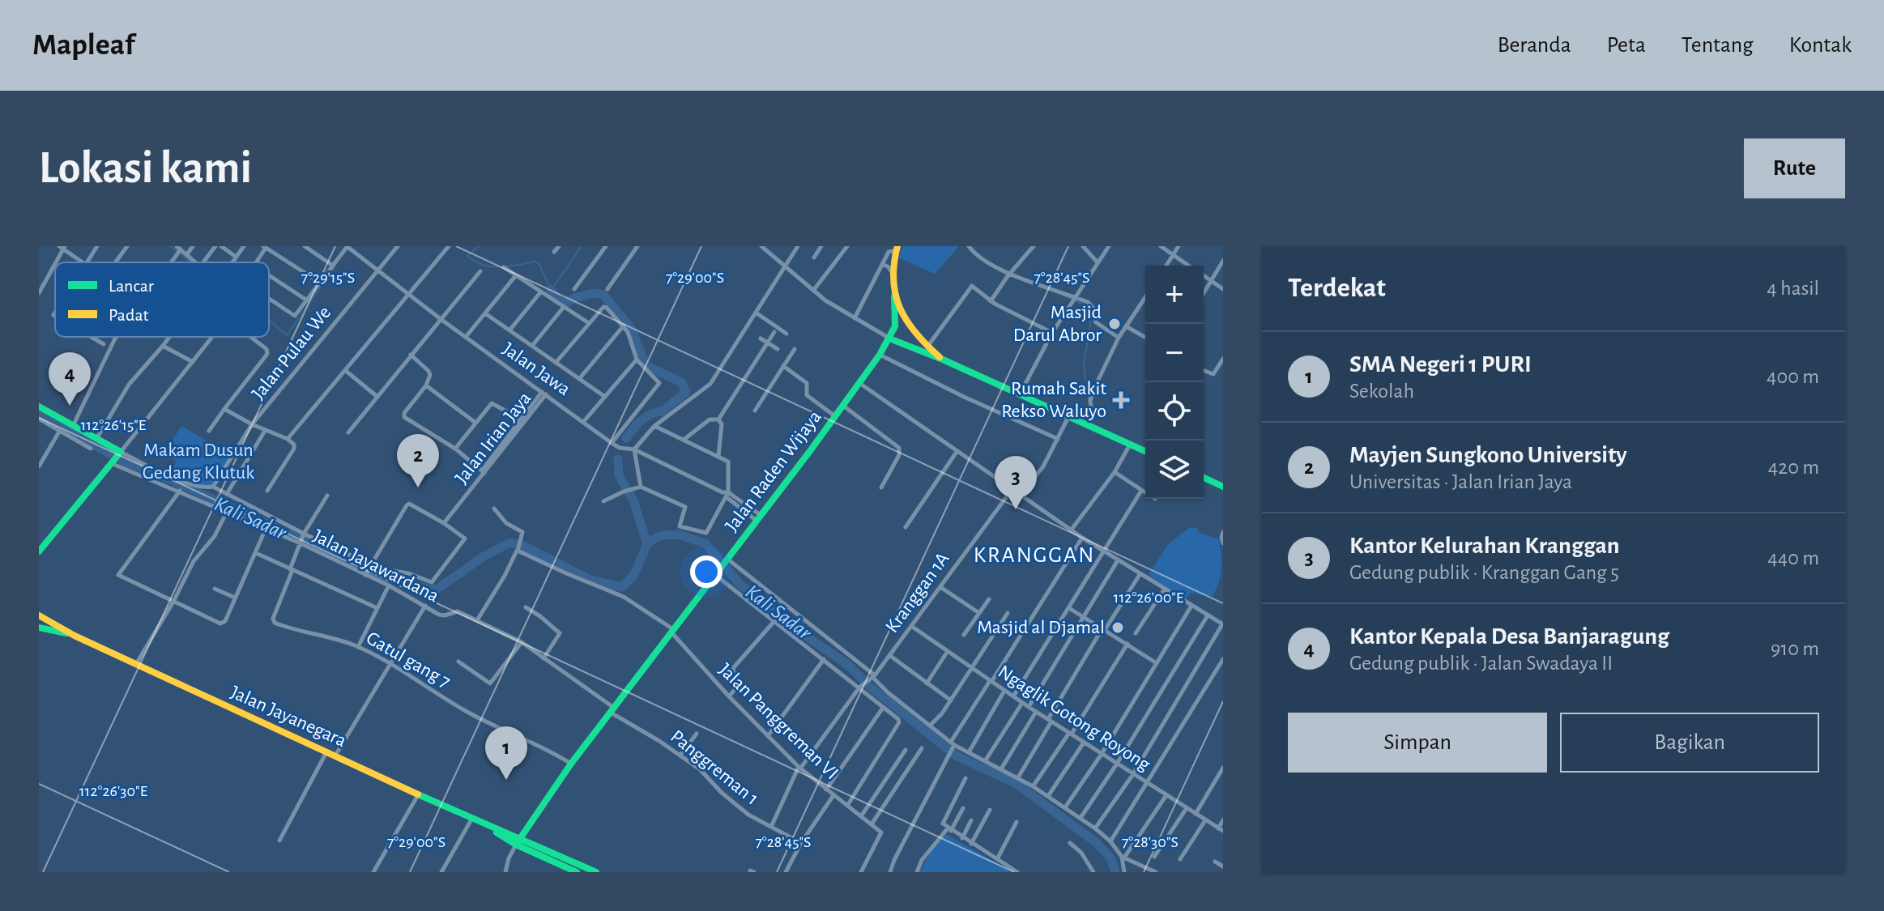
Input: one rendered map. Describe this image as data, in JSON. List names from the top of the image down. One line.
{"streets":{"main road":["Jalan Raden Wijaya","Jalan Jayanegara"],"street":["Jalan Pulau We","Jalan Jawa","Jalan Irian Jaya","Jalan Jayawardana","Kranggan 1A","Gatul gang 7","Ngaglik Gotong Royong","Jalan Panggreman VI","Panggreman 1"]},"crossings":[["Jalan Pulau We","Jalan Jawa"],["Jalan Jawa","Jalan Irian Jaya"],["Jalan Jawa","Jalan Raden Wijaya"],["Jalan Raden Wijaya","Jalan Jayawardana"],["Jalan Raden Wijaya","Gatul gang 7"],["Jalan Raden Wijaya","Jalan Jayanegara"],["Jalan Raden Wijaya","Jalan Panggreman VI"],["Jalan Raden Wijaya","Panggreman 1"],["Jalan Jayawardana","Panggreman 1"],["Kranggan 1A","Ngaglik Gotong Royong"],["Kranggan 1A","Jalan Panggreman VI"],["Kranggan 1A","Panggreman 1"]],"districts":["KRANGGAN"],"water":["Kali Sadar"],"parks":["Makam Dusun Gedang Klutuk"],"places":{"other":["Masjid Darul Abror","Masjid al Djamal"],"health":["Rumah Sakit Rekso Waluyo"]},"legend":["Lancar","Padat"],"page":{"header":"Mapleaf","nav":["Beranda","Peta","Tentang","Kontak"],"buttons":["Rute",["Simpan","Bagikan"]],"title":"Lokasi kami","heading":["Terdekat","4 hasil"],"map_buttons":["+","−"],"list":[{"mark":"1","name":"SMA Negeri 1 PURI","note":"Sekolah","value":"400 m"},{"mark":"2","name":"Mayjen Sungkono University","note":"Universitas · Jalan Irian Jaya","value":"420 m"},{"mark":"3","name":"Kantor Kelurahan Kranggan","note":"Gedung publik · Kranggan Gang 5","value":"440 m"},{"mark":"4","name":"Kantor Kepala Desa Banjaragung","note":"Gedung publik · Jalan Swadaya II","value":"910 m"}],"pins":["4","2","3","1"]},"coordinates":["7°29'15\"S","7°29'00\"S","7°28'45\"S","112°26'15\"E","112°26'00\"E","112°26'30\"E","7°28'30\"S"]}
